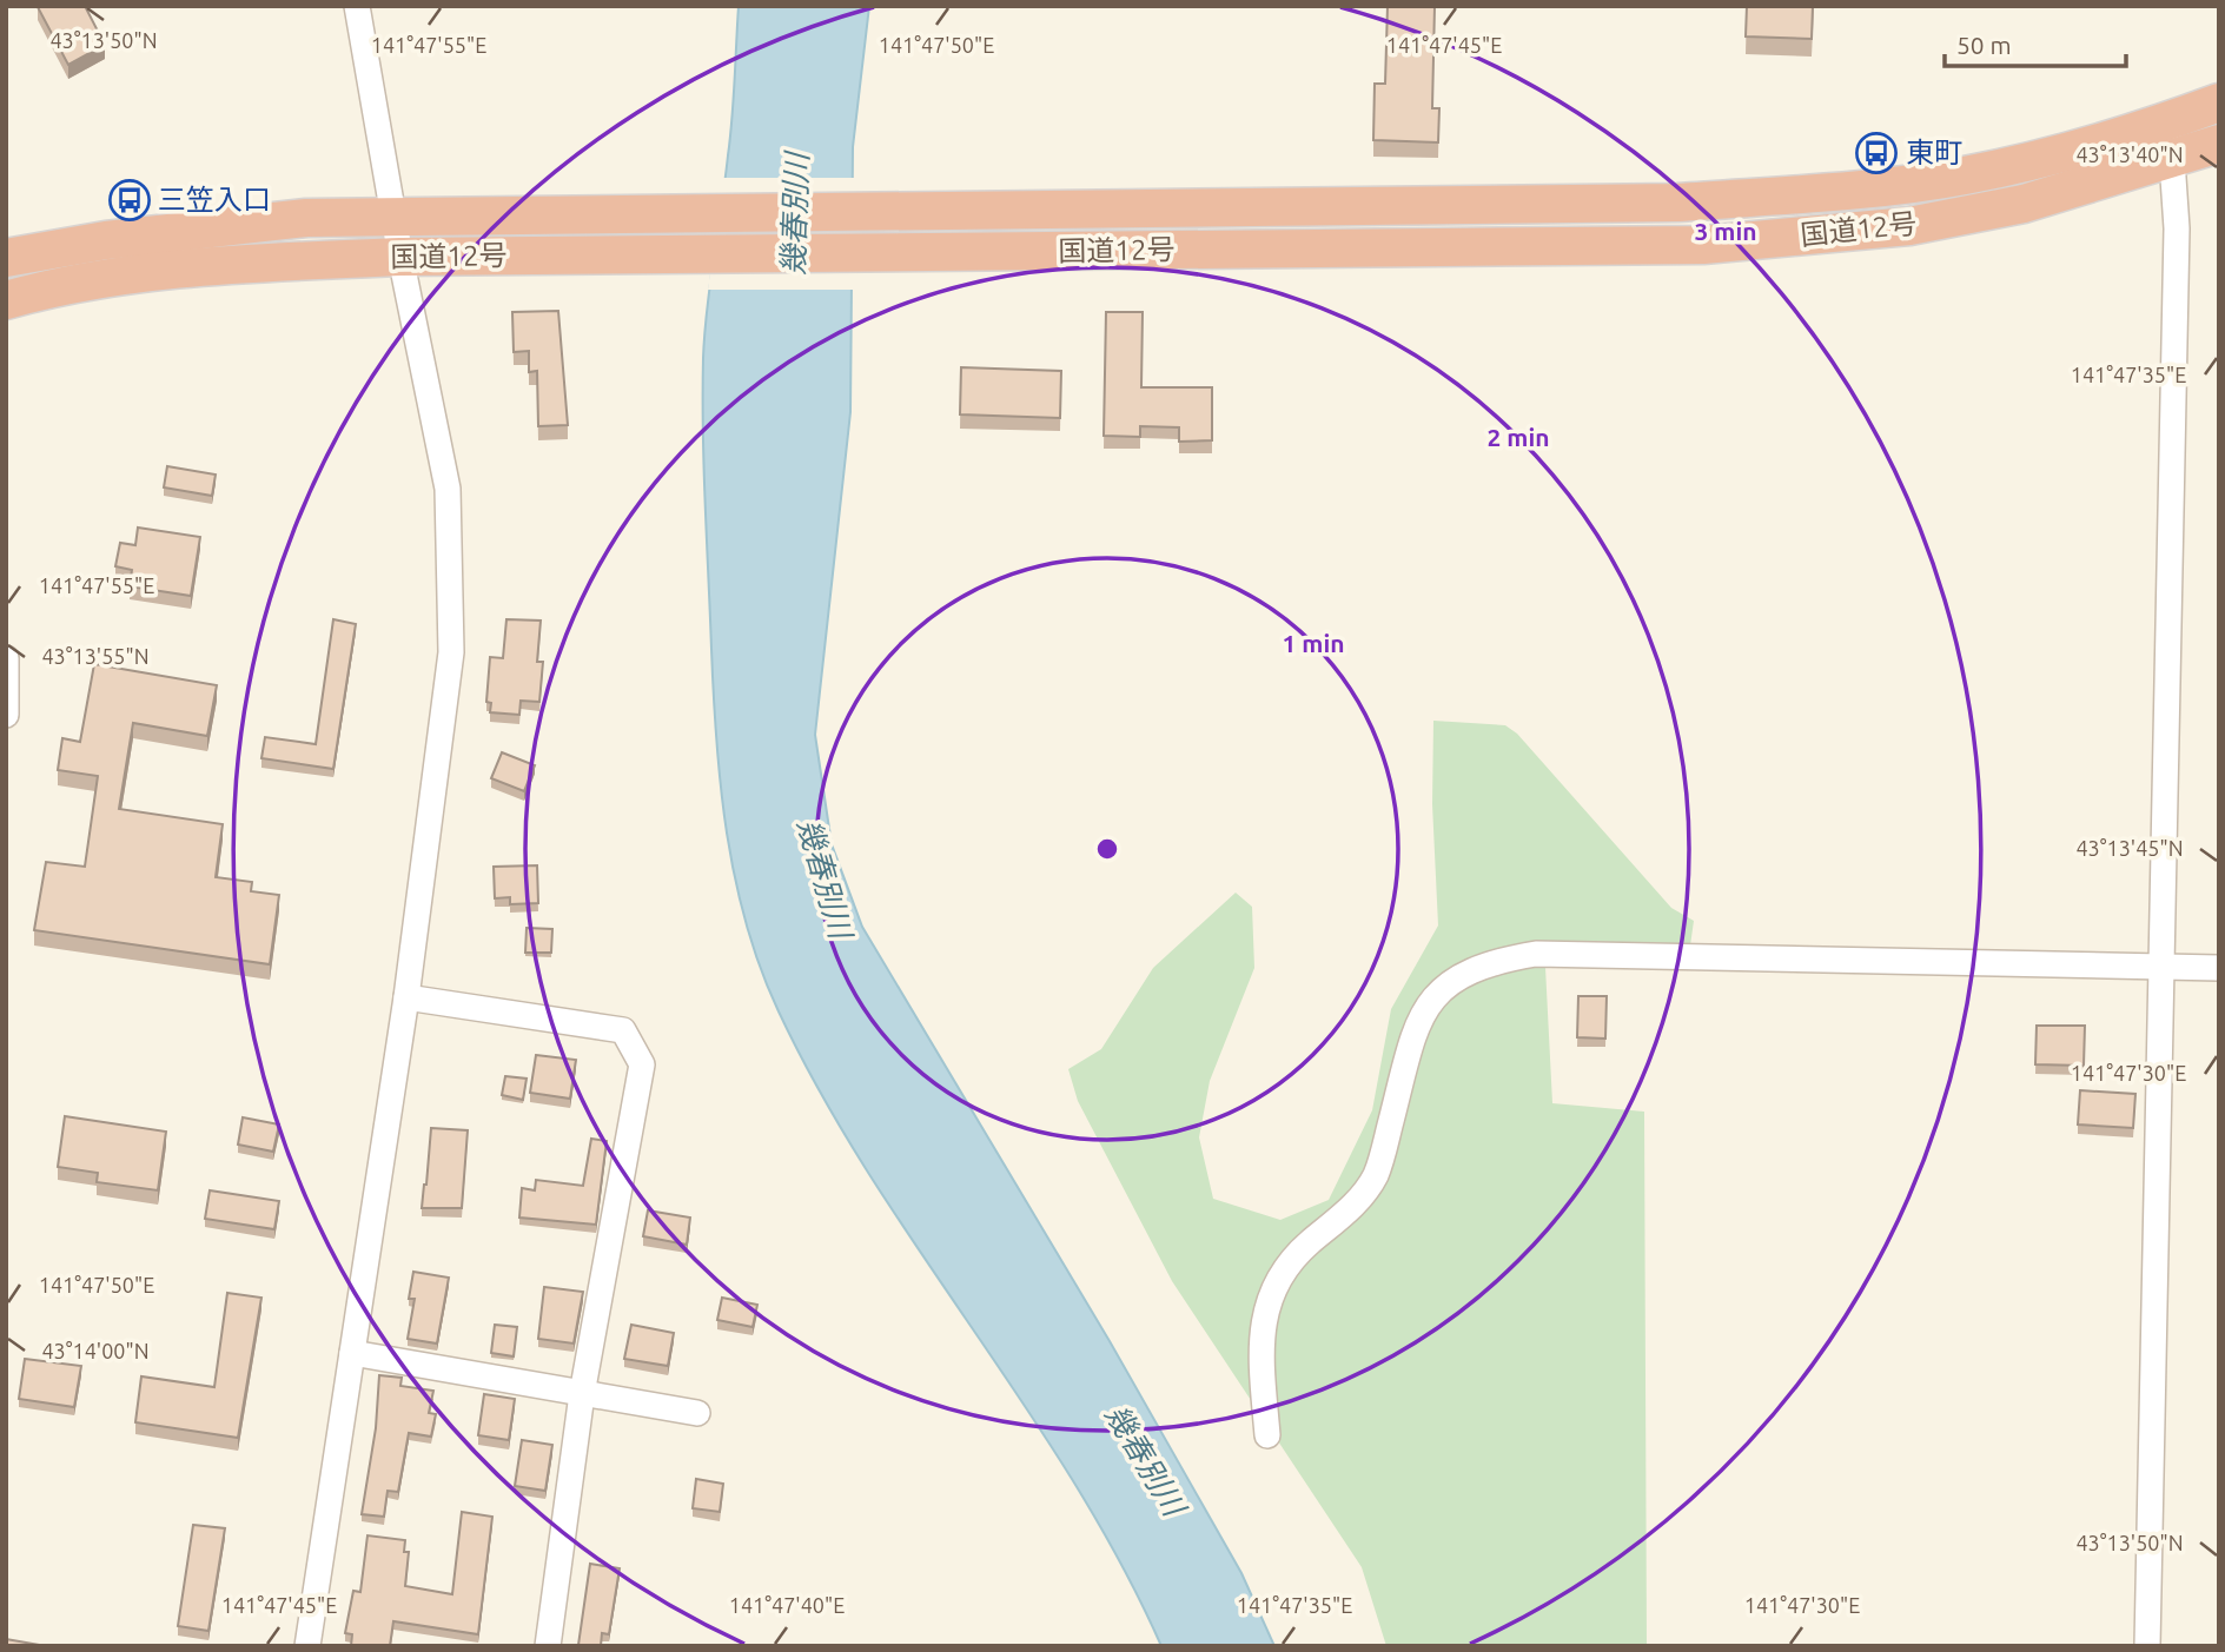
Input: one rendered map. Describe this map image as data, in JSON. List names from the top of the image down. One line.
{"streets":{"highway":["国道12号"]},"water":["幾春別川"],"places":{"bus stop":["東町","三笠入口"]},"scale_bar":"50 m","coordinates":["43°13'50\"N","141°47'55\"E","141°47'50\"E","141°47'45\"E","43°13'40\"N","141°47'35\"E","43°13'55\"N","43°13'45\"N","141°47'30\"E","43°14'00\"N","141°47'40\"E"],"rings":["3 min","2 min","1 min"]}
